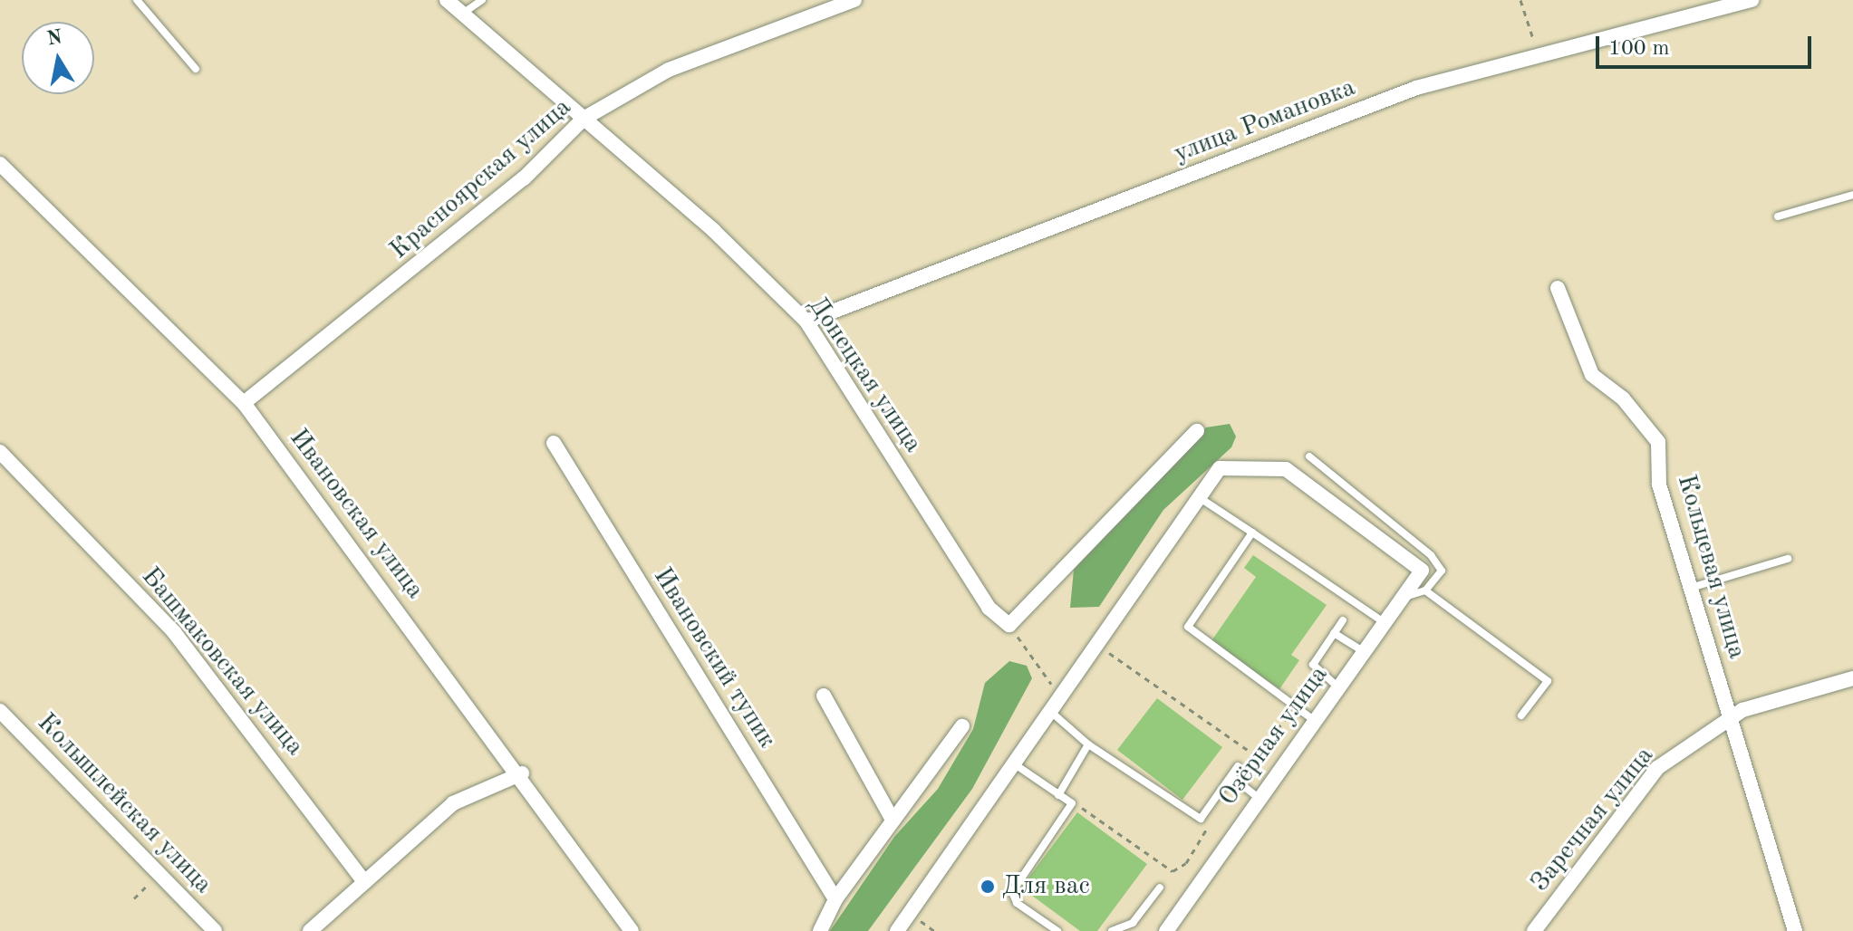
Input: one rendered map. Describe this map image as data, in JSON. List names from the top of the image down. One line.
{"streets":{"street":["улица Романовка","Красноярская улица","Донецкая улица","Ивановская улица","Кольцевая улица","Ивановский тупик","Башмаковская улица","Озёрная улица","Колышлейская улица","Заречная улица"]},"crossings":[["улица Романовка","Донецкая улица"],["Красноярская улица","Донецкая улица"],["Красноярская улица","Ивановская улица"],["Кольцевая улица","Заречная улица"]],"places":["Для вас"],"scale_bar":"100 m","north":"top"}
